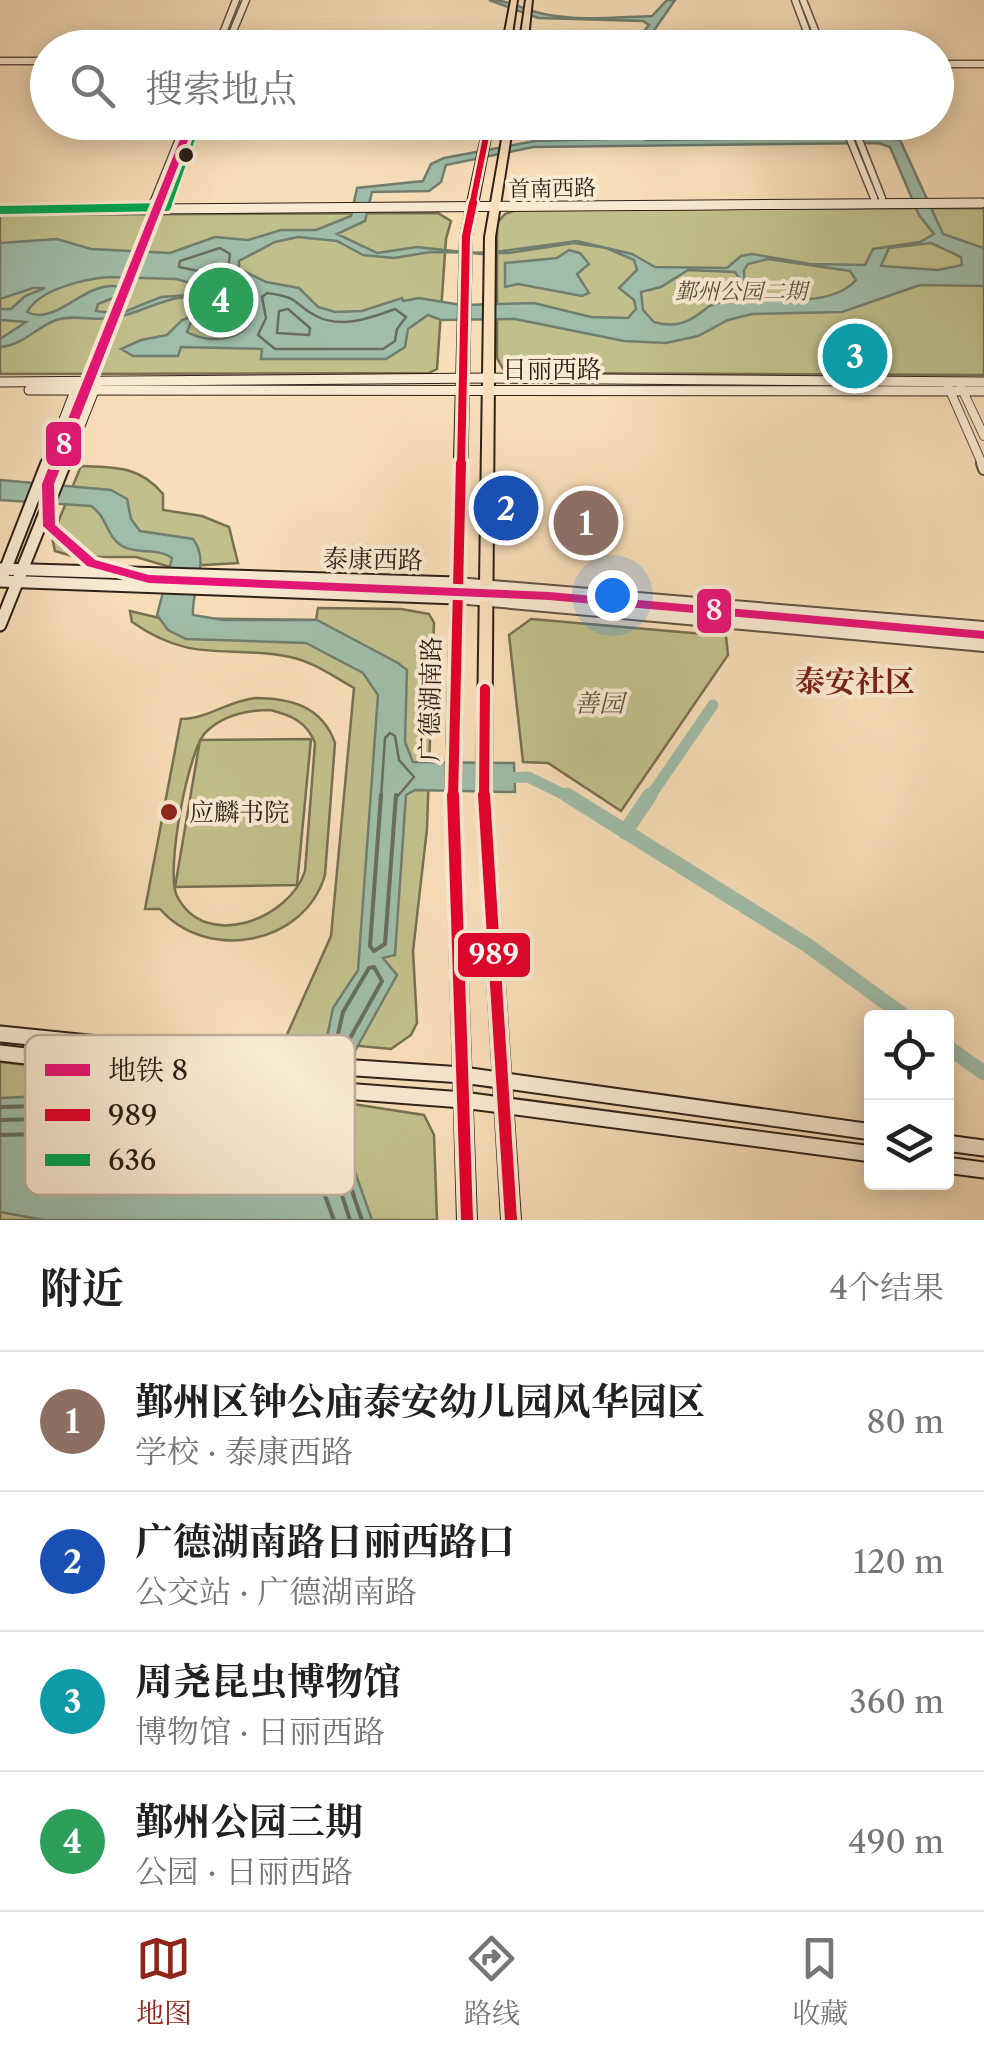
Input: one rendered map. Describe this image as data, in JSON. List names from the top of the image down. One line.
{"streets":{"main road":["首南西路","日丽西路","泰康西路","广德湖南路"]},"crossings":[["首南西路","广德湖南路"],["日丽西路","广德湖南路"],["泰康西路","广德湖南路"]],"districts":["泰安社区"],"parks":["鄞州公园二期","善园"],"places":["应麟书院"],"lines":["metro line 8","transit line 989","transit line 636"],"legend":["地铁 8","989","636"],"page":{"search":"搜索地点","pins":["4","3","2","1"],"heading":["附近","4个结果"],"list":[{"mark":"1","name":"鄞州区钟公庙泰安幼儿园风华园区","note":"学校 · 泰康西路","value":"80 m"},{"mark":"2","name":"广德湖南路日丽西路口","note":"公交站 · 广德湖南路","value":"120 m"},{"mark":"3","name":"周尧昆虫博物馆","note":"博物馆 · 日丽西路","value":"360 m"},{"mark":"4","name":"鄞州公园三期","note":"公园 · 日丽西路","value":"490 m"}],"nav":["地图","路线","收藏"]}}
